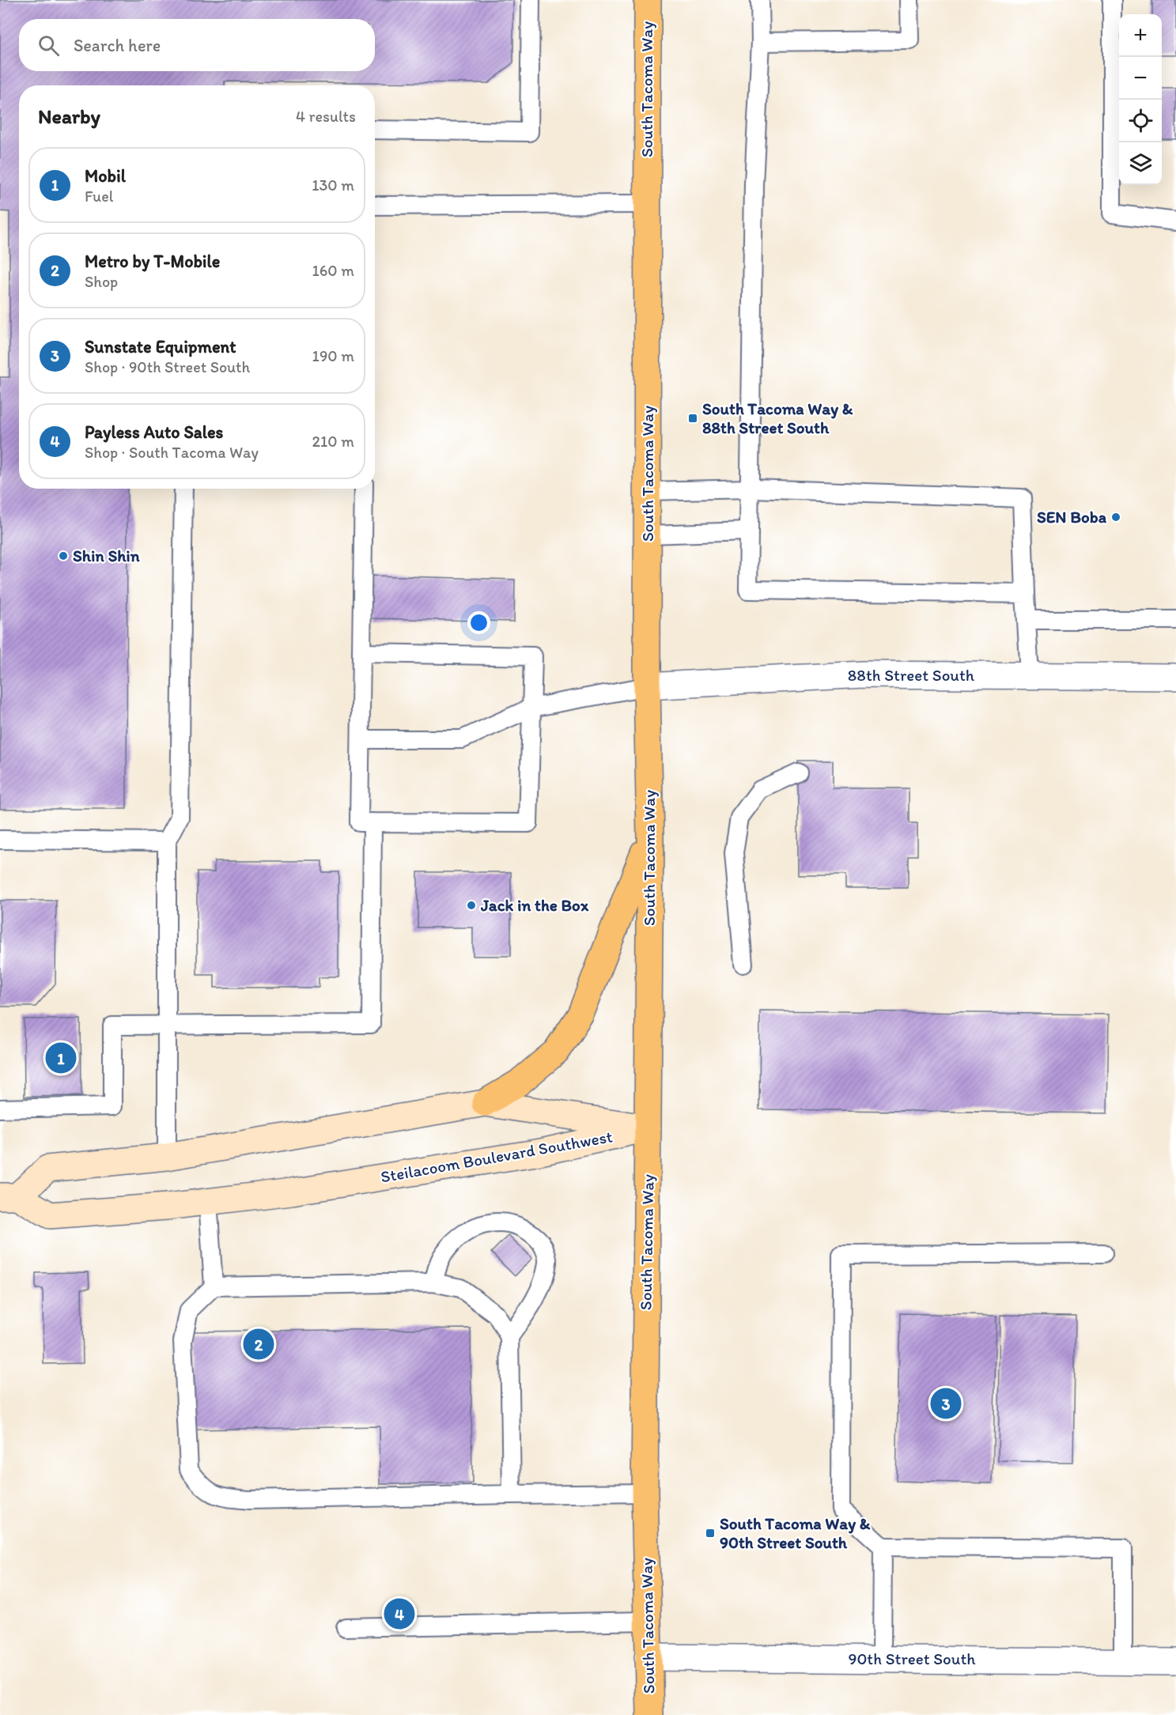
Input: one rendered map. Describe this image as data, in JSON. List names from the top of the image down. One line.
{"streets":{"main road":["South Tacoma Way","Steilacoom Boulevard Southwest"],"street":["88th Street South","90th Street South"]},"crossings":[["South Tacoma Way","88th Street South"],["South Tacoma Way","Steilacoom Boulevard Southwest"],["South Tacoma Way","90th Street South"]],"places":{"transit":["South Tacoma Way & 88th Street South","South Tacoma Way & 90th Street South"],"other":["SEN Boba","Shin Shin","Jack in the Box"]},"page":{"map_buttons":["+","−"],"search":"Search here","heading":["Nearby","4 results"],"list":[{"mark":"1","name":"Mobil","note":"Fuel","value":"130 m"},{"mark":"2","name":"Metro by T-Mobile","note":"Shop","value":"160 m"},{"mark":"3","name":"Sunstate Equipment","note":"Shop · 90th Street South","value":"190 m"},{"mark":"4","name":"Payless Auto Sales","note":"Shop · South Tacoma Way","value":"210 m"}],"pins":["1","2","3","4"]}}
